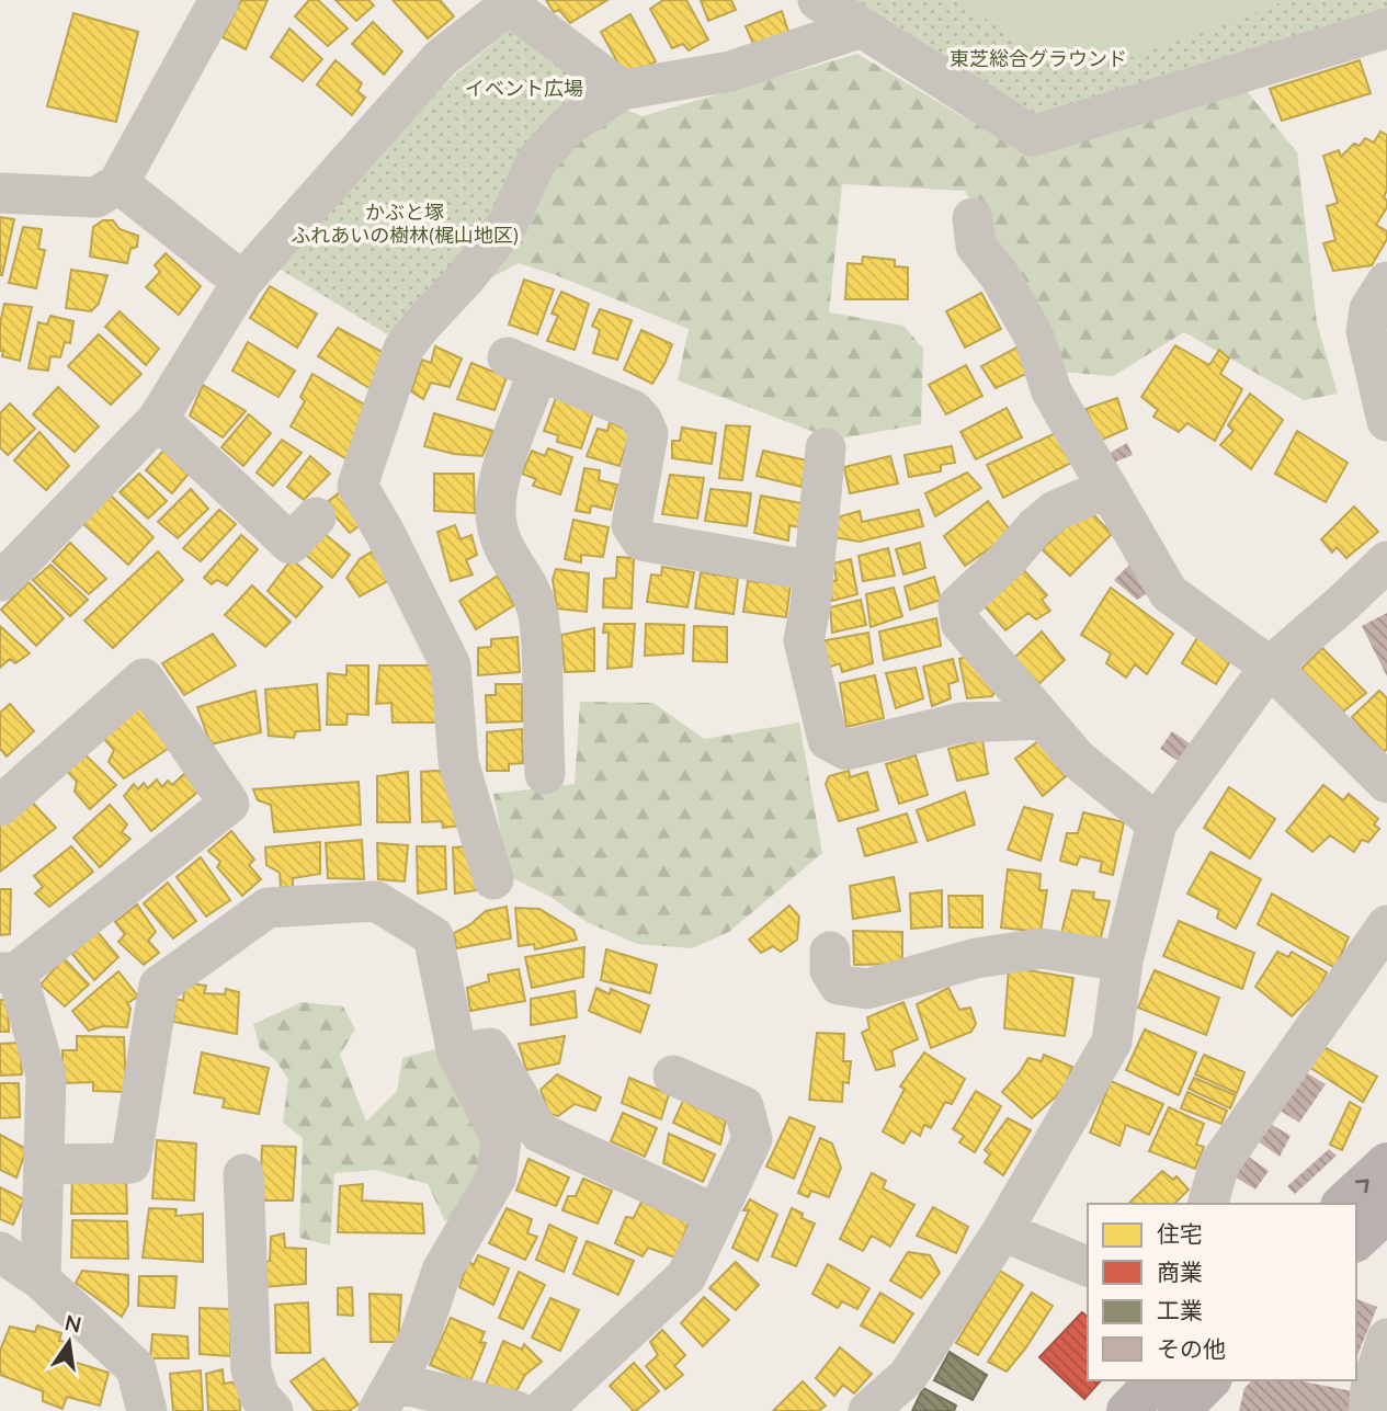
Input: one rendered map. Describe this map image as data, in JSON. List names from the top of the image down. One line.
{"parks":["東芝総合グラウンド","イベント広場","かぶと塚 ふれあいの樹林(梶山地区)"],"legend":["住宅","商業","工業","その他"],"north":"top"}
